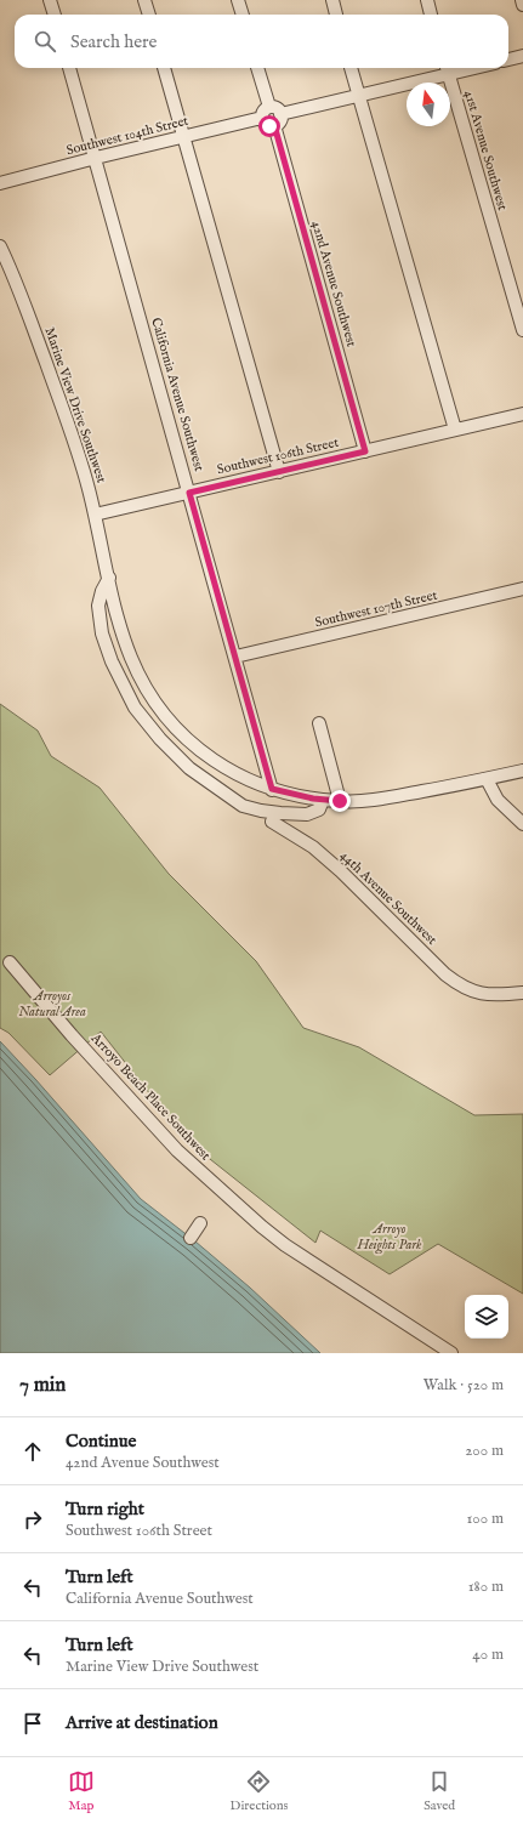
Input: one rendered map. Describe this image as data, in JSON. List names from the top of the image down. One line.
{"streets":{"street":["Southwest 104th Street","41st Avenue Southwest","42nd Avenue Southwest","California Avenue Southwest","Marine View Drive Southwest","Southwest 106th Street","Southwest 107th Street","44th Avenue Southwest","Arroyo Beach Place Southwest"]},"crossings":[["Southwest 104th Street","42nd Avenue Southwest"],["Southwest 104th Street","California Avenue Southwest"],["42nd Avenue Southwest","Southwest 106th Street"],["California Avenue Southwest","Marine View Drive Southwest"],["California Avenue Southwest","Southwest 106th Street"],["California Avenue Southwest","Southwest 107th Street"],["Marine View Drive Southwest","Southwest 106th Street"]],"parks":["Arroyos Natural Area","Arroyo Heights Park"],"north":"top","page":{"search":"Search here","heading":["7 min","Walk · 520 m"],"list":[["Continue","42nd Avenue Southwest","200 m"],["Turn right","Southwest 106th Street","100 m"],["Turn left","California Avenue Southwest","180 m"],["Turn left","Marine View Drive Southwest","40 m"],"Arrive at destination"],"nav":["Map","Directions","Saved"]}}
